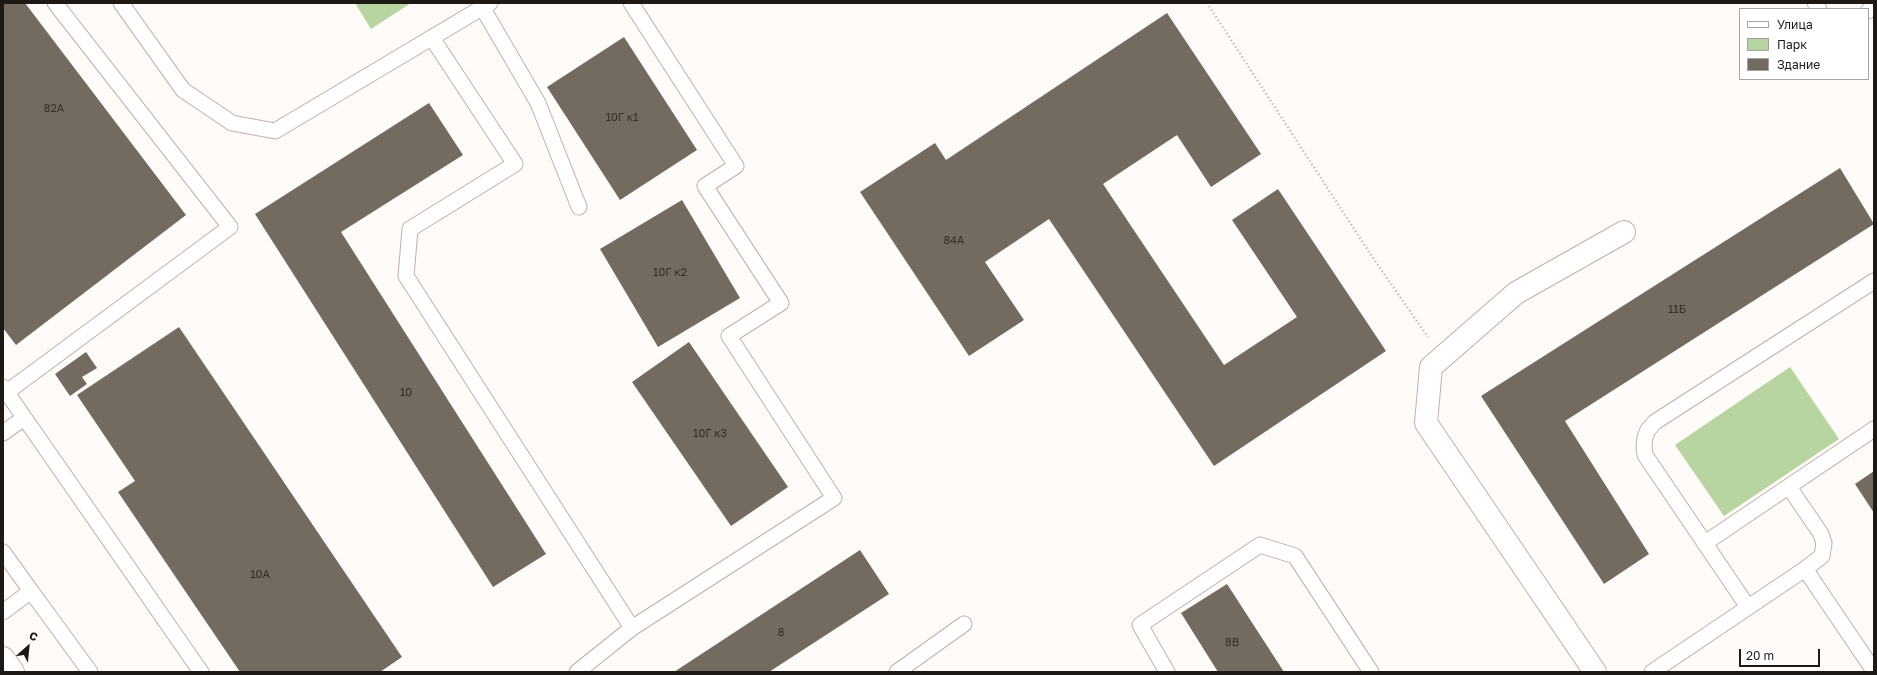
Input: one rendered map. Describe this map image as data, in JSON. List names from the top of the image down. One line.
{"house_numbers":["82А","10Г к1","84А","10Г к2","11Б","10","10Г к3","10А","8","8В"],"legend":["Улица","Парк","Здание"],"scale_bar":"20 m","north":"top right"}
